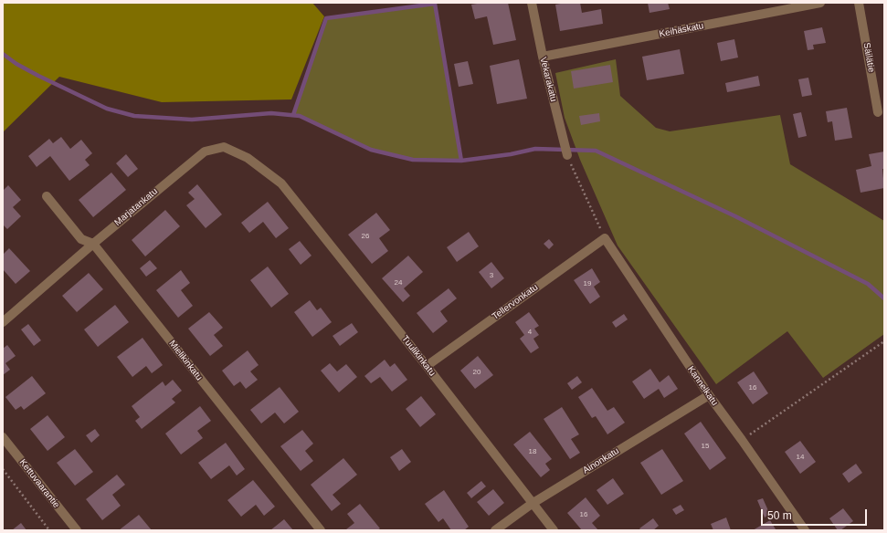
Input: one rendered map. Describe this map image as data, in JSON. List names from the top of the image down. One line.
{"streets":{"street":["Keihäskatu","Säilätie","Vekarakatu","Marjatankatu","Tellervonkatu","Tuulikinkatu","Mielikinkatu","Kannelkatu","Ainonkatu","Kettuvaarantie"]},"crossings":[["Keihäskatu","Vekarakatu"],["Marjatankatu","Tuulikinkatu"],["Marjatankatu","Mielikinkatu"],["Tellervonkatu","Tuulikinkatu"],["Tellervonkatu","Kannelkatu"],["Tuulikinkatu","Ainonkatu"],["Kannelkatu","Ainonkatu"]],"house_numbers":["26","3","24","19","4","20","16","15","18","14","16"],"scale_bar":"50 m"}
